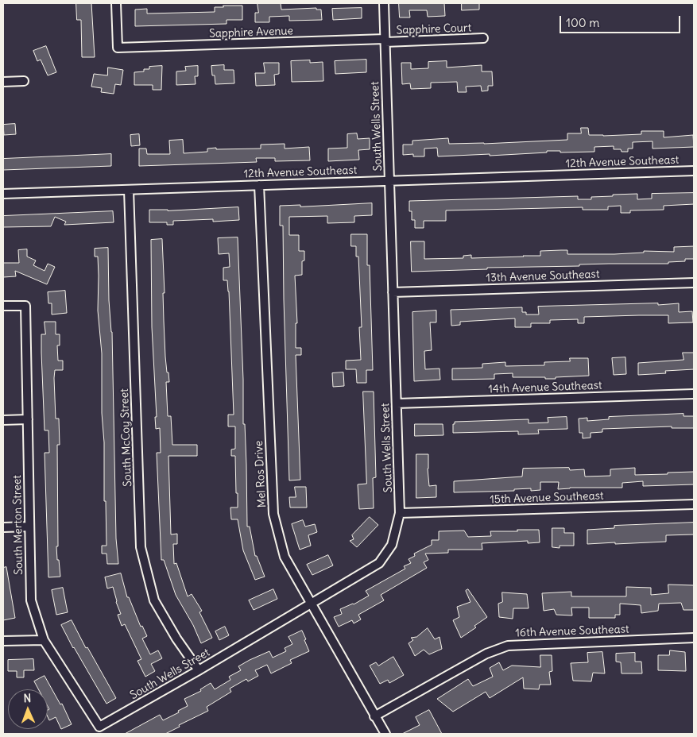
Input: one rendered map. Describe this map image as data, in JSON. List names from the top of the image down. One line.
{"streets":{"street":["Sapphire Court","Sapphire Avenue","South Wells Street","12th Avenue Southeast","13th Avenue Southeast","14th Avenue Southeast","South McCoy Street","Mel Ros Drive","15th Avenue Southeast","South Merton Street","16th Avenue Southeast"]},"crossings":[["Sapphire Court","Sapphire Avenue"],["Sapphire Court","South Wells Street"],["Sapphire Avenue","South Wells Street"],["South Wells Street","12th Avenue Southeast"],["South Wells Street","13th Avenue Southeast"],["South Wells Street","14th Avenue Southeast"],["South Wells Street","South McCoy Street"],["South Wells Street","Mel Ros Drive"],["South Wells Street","15th Avenue Southeast"],["South Wells Street","South Merton Street"],["12th Avenue Southeast","South McCoy Street"],["12th Avenue Southeast","Mel Ros Drive"],["Mel Ros Drive","16th Avenue Southeast"]],"scale_bar":"100 m","north":"top"}
